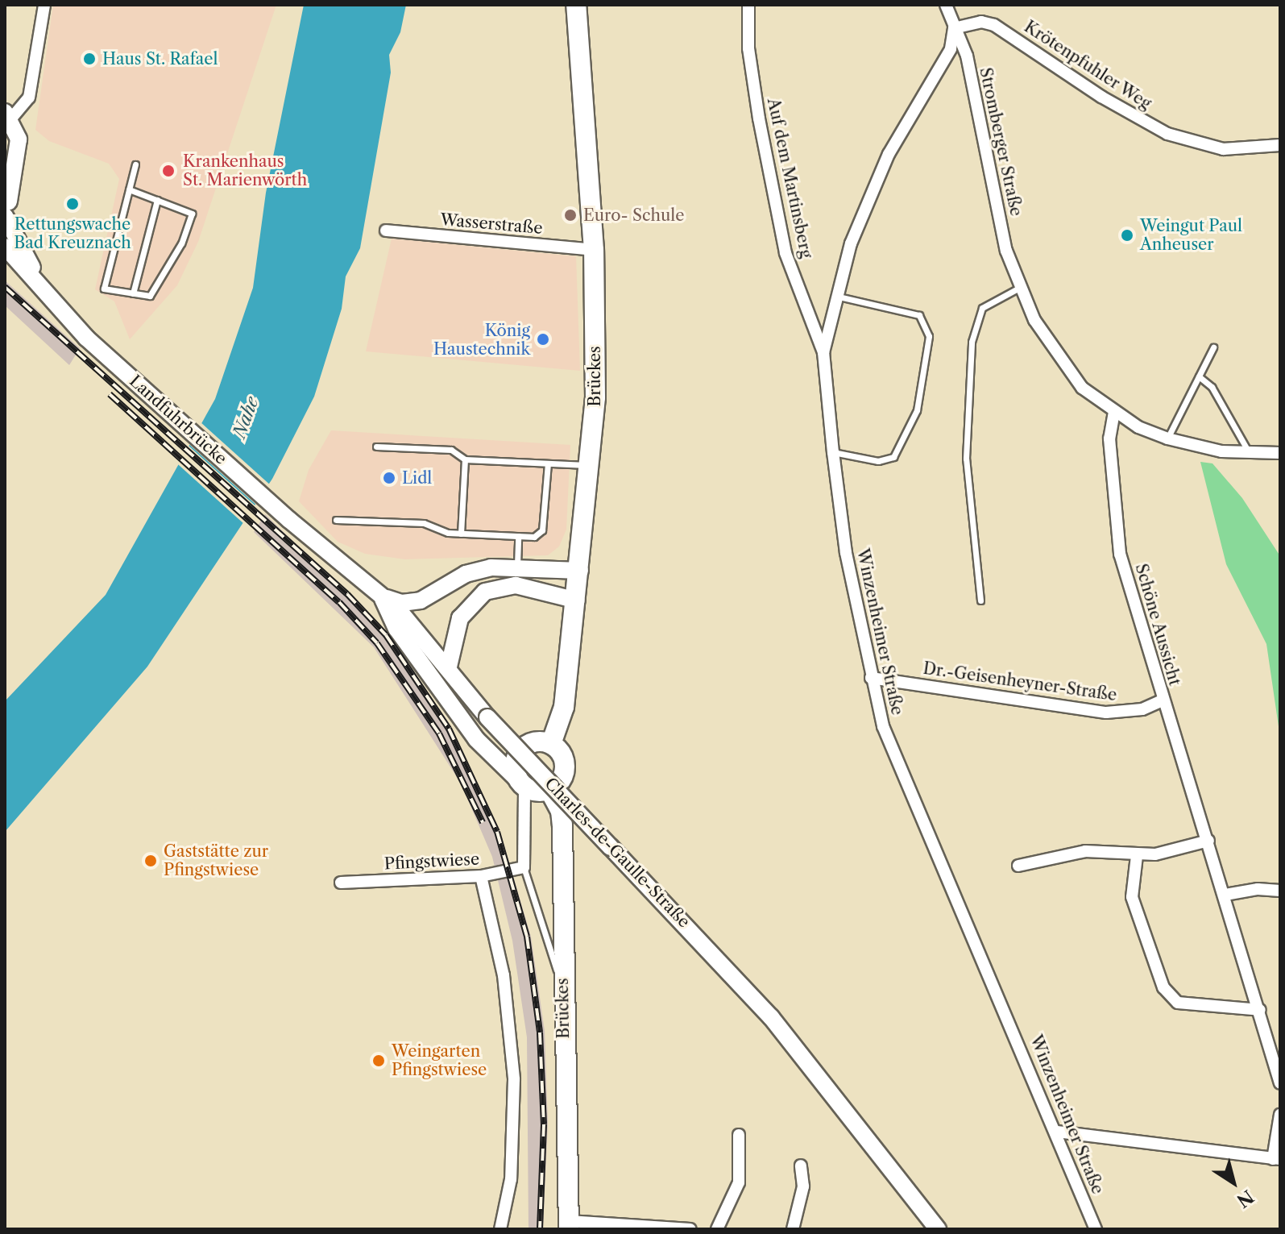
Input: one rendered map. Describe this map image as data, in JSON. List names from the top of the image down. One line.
{"streets":{"main road":["Brückes"],"street":["Krötenpfuhler Weg","Stromberger Straße","Auf dem Martinsberg","Wasserstraße","Landfuhrbrücke","Schöne Aussicht","Winzenheimer Straße","Dr.-Geisenheyner-Straße","Charles-de-Gaulle-Straße","Pfingstwiese"]},"crossings":[["Krötenpfuhler Weg","Stromberger Straße"],["Krötenpfuhler Weg","Winzenheimer Straße"],["Stromberger Straße","Schöne Aussicht"],["Stromberger Straße","Winzenheimer Straße"],["Auf dem Martinsberg","Winzenheimer Straße"],["Wasserstraße","Brückes"],["Landfuhrbrücke","Charles-de-Gaulle-Straße"],["Schöne Aussicht","Dr.-Geisenheyner-Straße"],["Winzenheimer Straße","Dr.-Geisenheyner-Straße"]],"water":["Nahe"],"places":["Haus St. Rafael","Krankenhaus St. Marienwörth","Rettungswache Bad Kreuznach","Euro- Schule","Weingut Paul Anheuser","König Haustechnik","Lidl","Gaststätte zur Pfingstwiese","Weingarten Pfingstwiese"],"north":"bottom right"}
